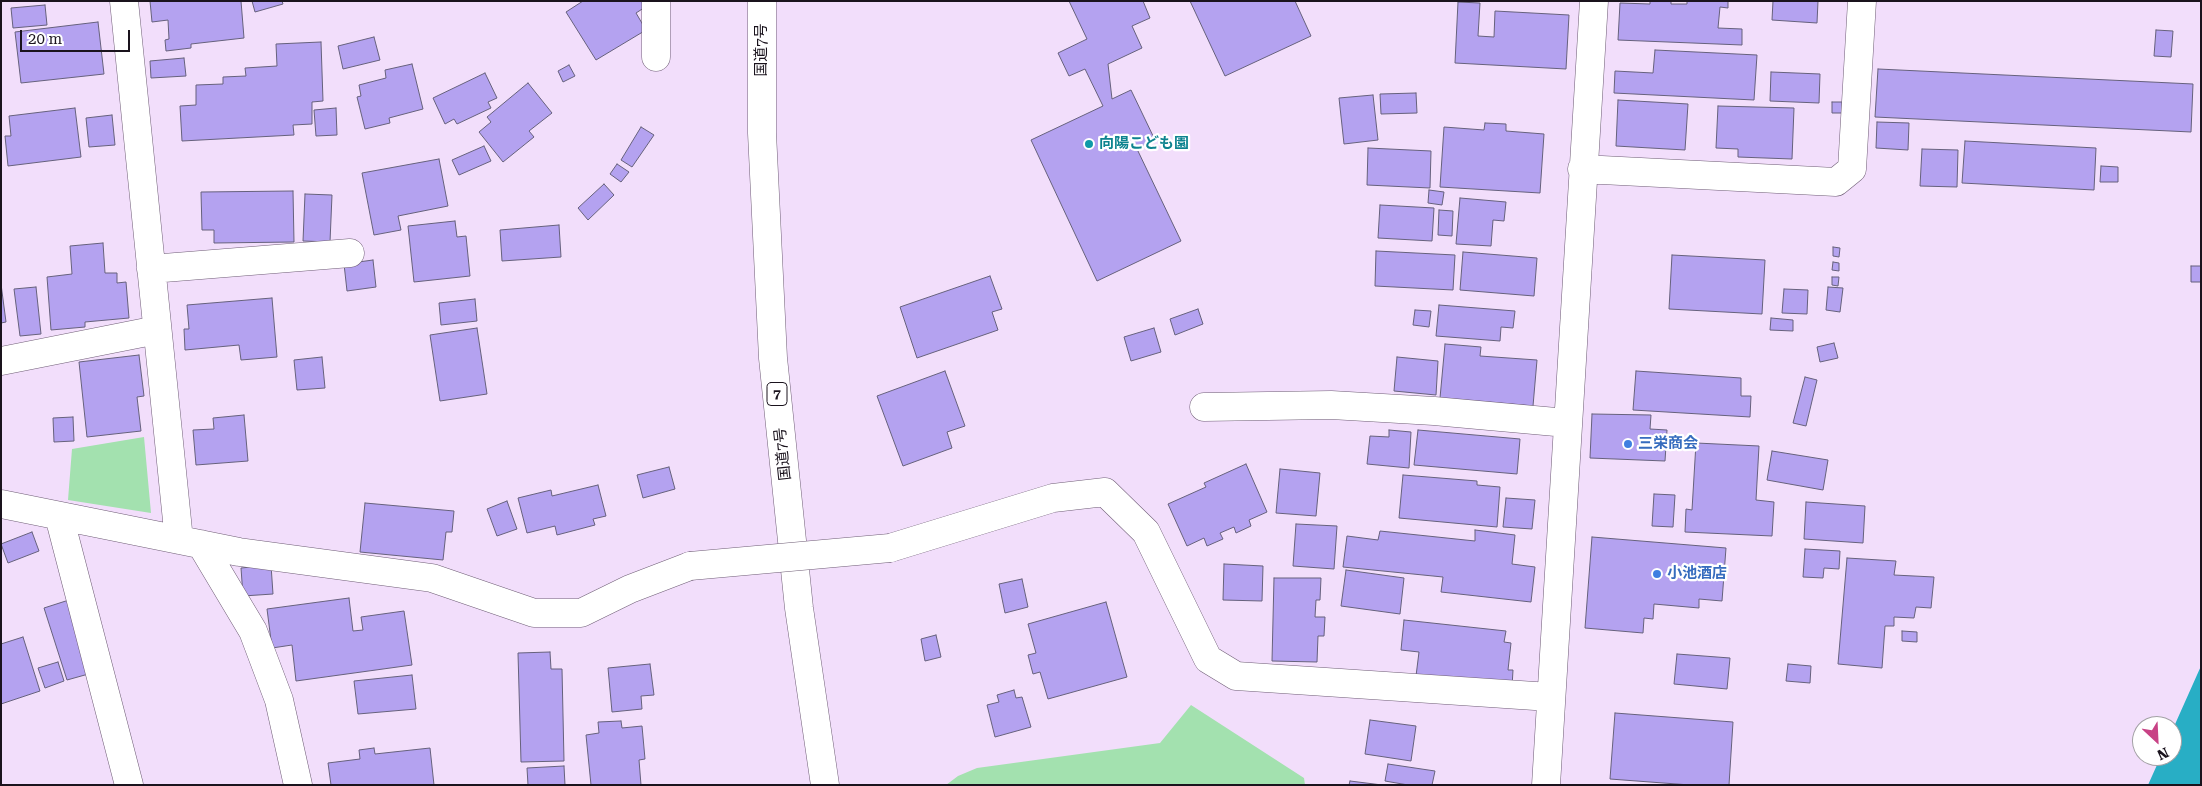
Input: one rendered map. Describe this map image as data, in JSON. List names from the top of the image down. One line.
{"streets":{"main road":["国道7号","7"]},"places":["向陽こども園","三栄商会","小池酒店"],"scale_bar":"20 m","north":"bottom right"}
